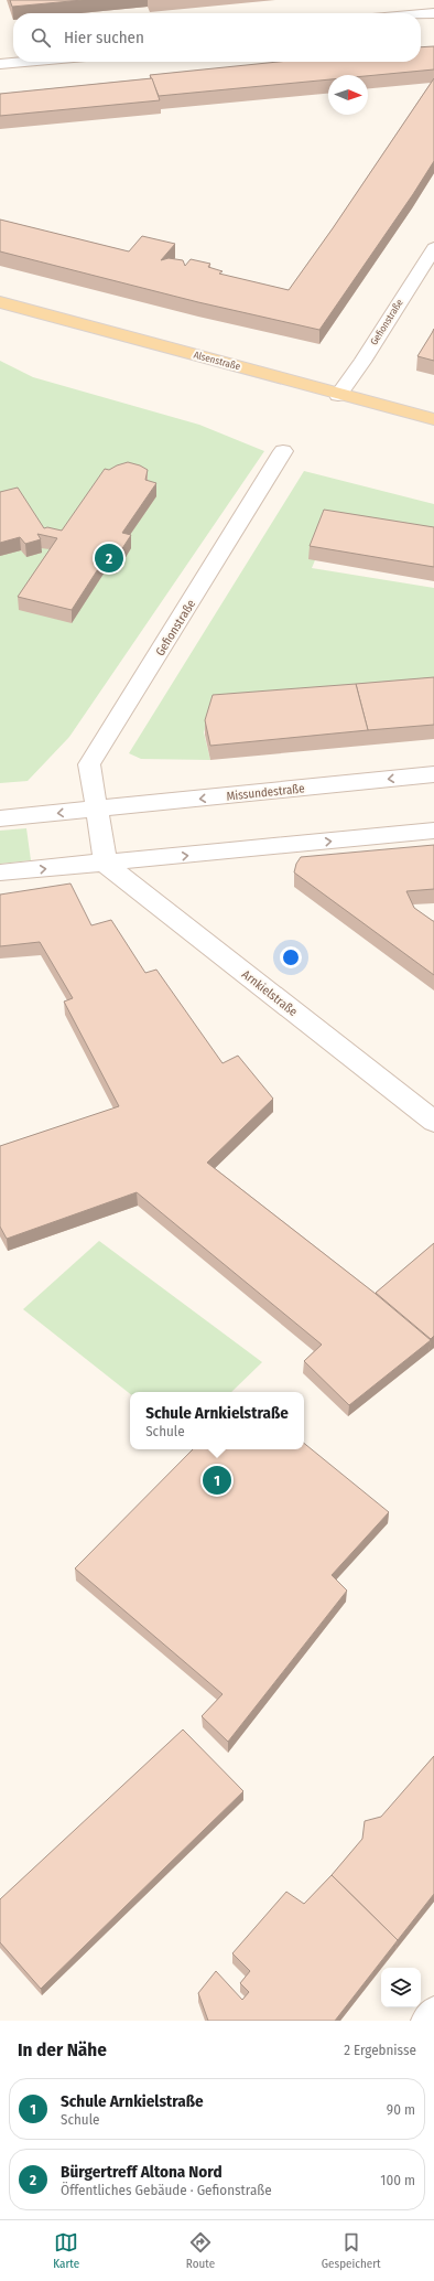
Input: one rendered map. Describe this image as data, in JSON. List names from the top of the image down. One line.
{"streets":{"main road":["Alsenstraße"],"street":["Gefionstraße","Missundestraße","Arnkielstraße"]},"crossings":[["Gefionstraße","Alsenstraße"],["Gefionstraße","Missundestraße"]],"north":"right","page":{"search":"Hier suchen","pins":["2","1"],"popup":["Schule Arnkielstraße","Schule"],"heading":["In der Nähe","2 Ergebnisse"],"list":[{"mark":"1","name":"Schule Arnkielstraße","note":"Schule","value":"90 m"},{"mark":"2","name":"Bürgertreff Altona Nord","note":"Öffentliches Gebäude · Gefionstraße","value":"100 m"}],"nav":["Karte","Route","Gespeichert"]}}
